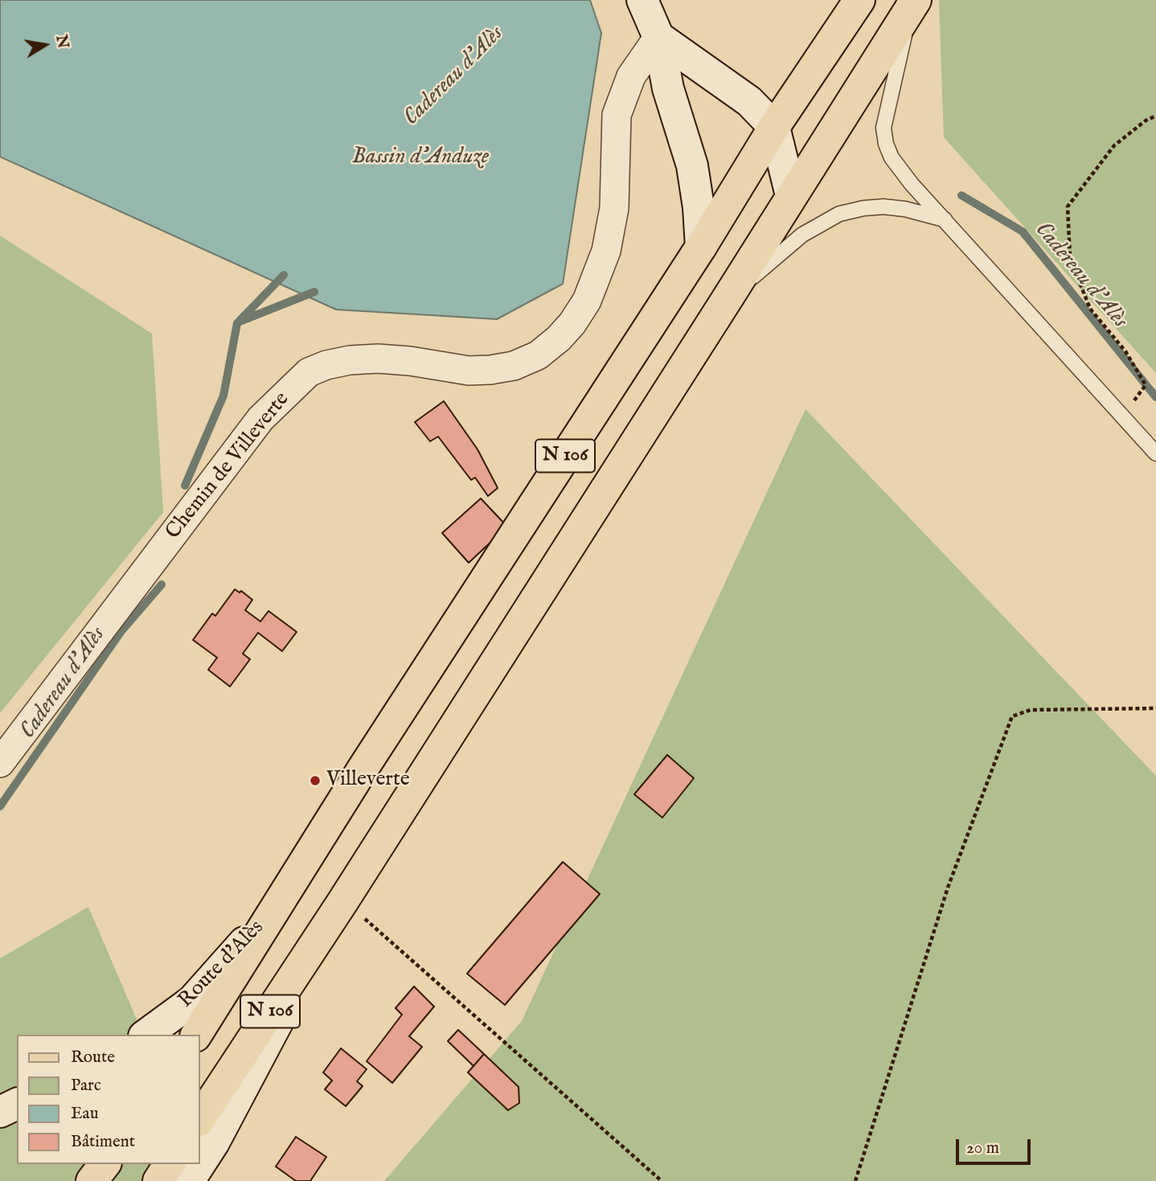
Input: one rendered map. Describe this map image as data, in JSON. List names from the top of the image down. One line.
{"streets":{"main road":["N 106","Route d'Alès"],"street":["Chemin de Villeverte"]},"crossings":[["N 106","Route d'Alès"]],"water":["Cadereau d'Alès","Bassin d'Anduze"],"places":["Villeverte"],"legend":["Route","Parc","Eau","Bâtiment"],"scale_bar":"20 m","north":"right"}
